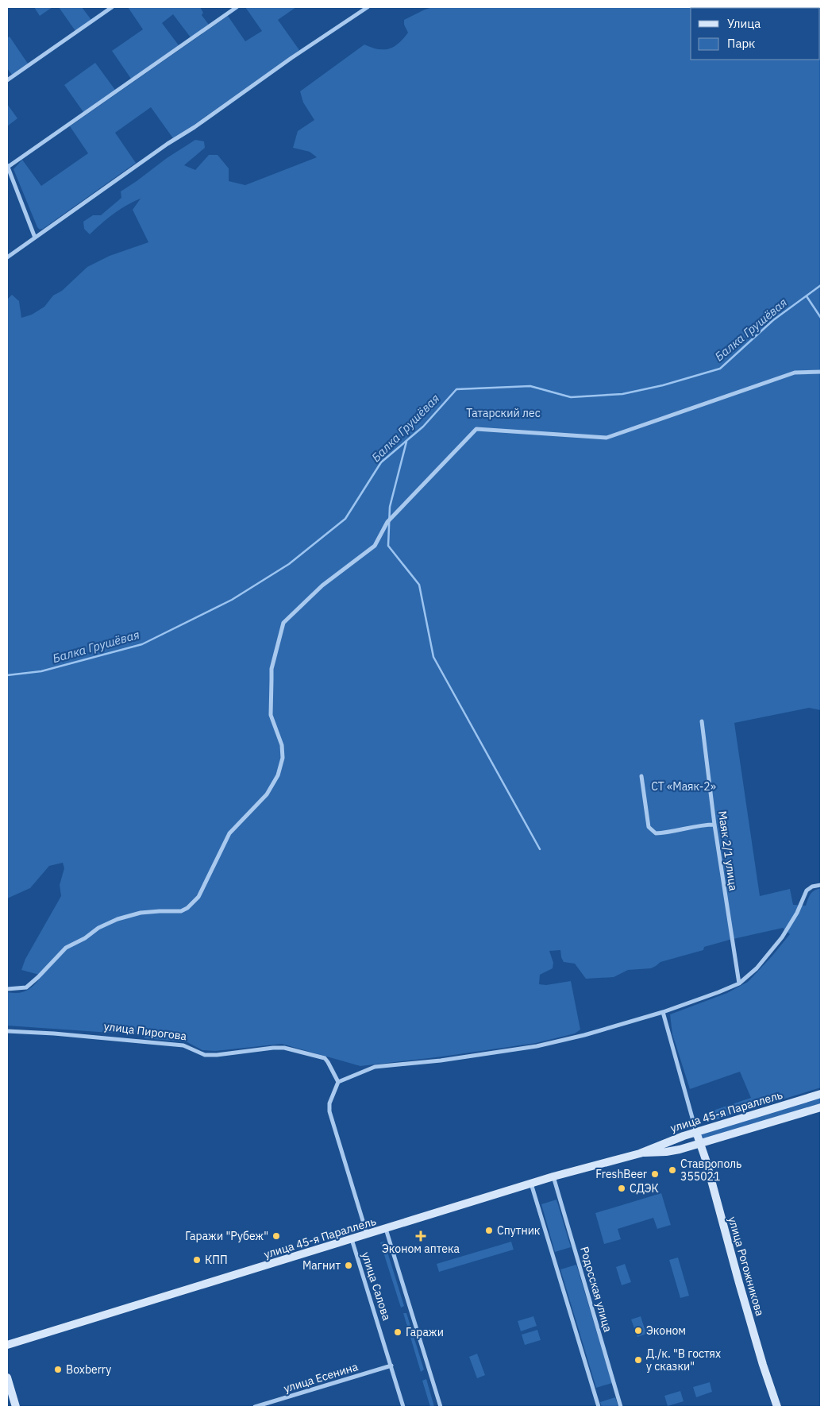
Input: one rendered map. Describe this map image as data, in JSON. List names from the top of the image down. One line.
{"streets":{"main road":["улица 45-я Параллель","улица Рогожникова"],"street":["Маяк 2/1 улица","улица Пирогова","улица Салова","Родосская улица","улица Есенина"]},"crossings":[["улица 45-я Параллель","улица Рогожникова"],["улица 45-я Параллель","улица Салова"],["улица 45-я Параллель","Родосская улица"],["улица Салова","улица Есенина"]],"water":["Балка Грушёвая"],"parks":["Татарский лес","СТ «Маяк-2»"],"places":{"other":["Ставрополь 355021","FreshBeer","СДЭК","Спутник","Гаражи \"Рубеж\"","КПП","Магнит","Эконом","Гаражи","Д./к. \"В гостях у сказки\"","Boxberry"],"health":["Эконом аптека"]},"legend":["Улица","Парк"]}
